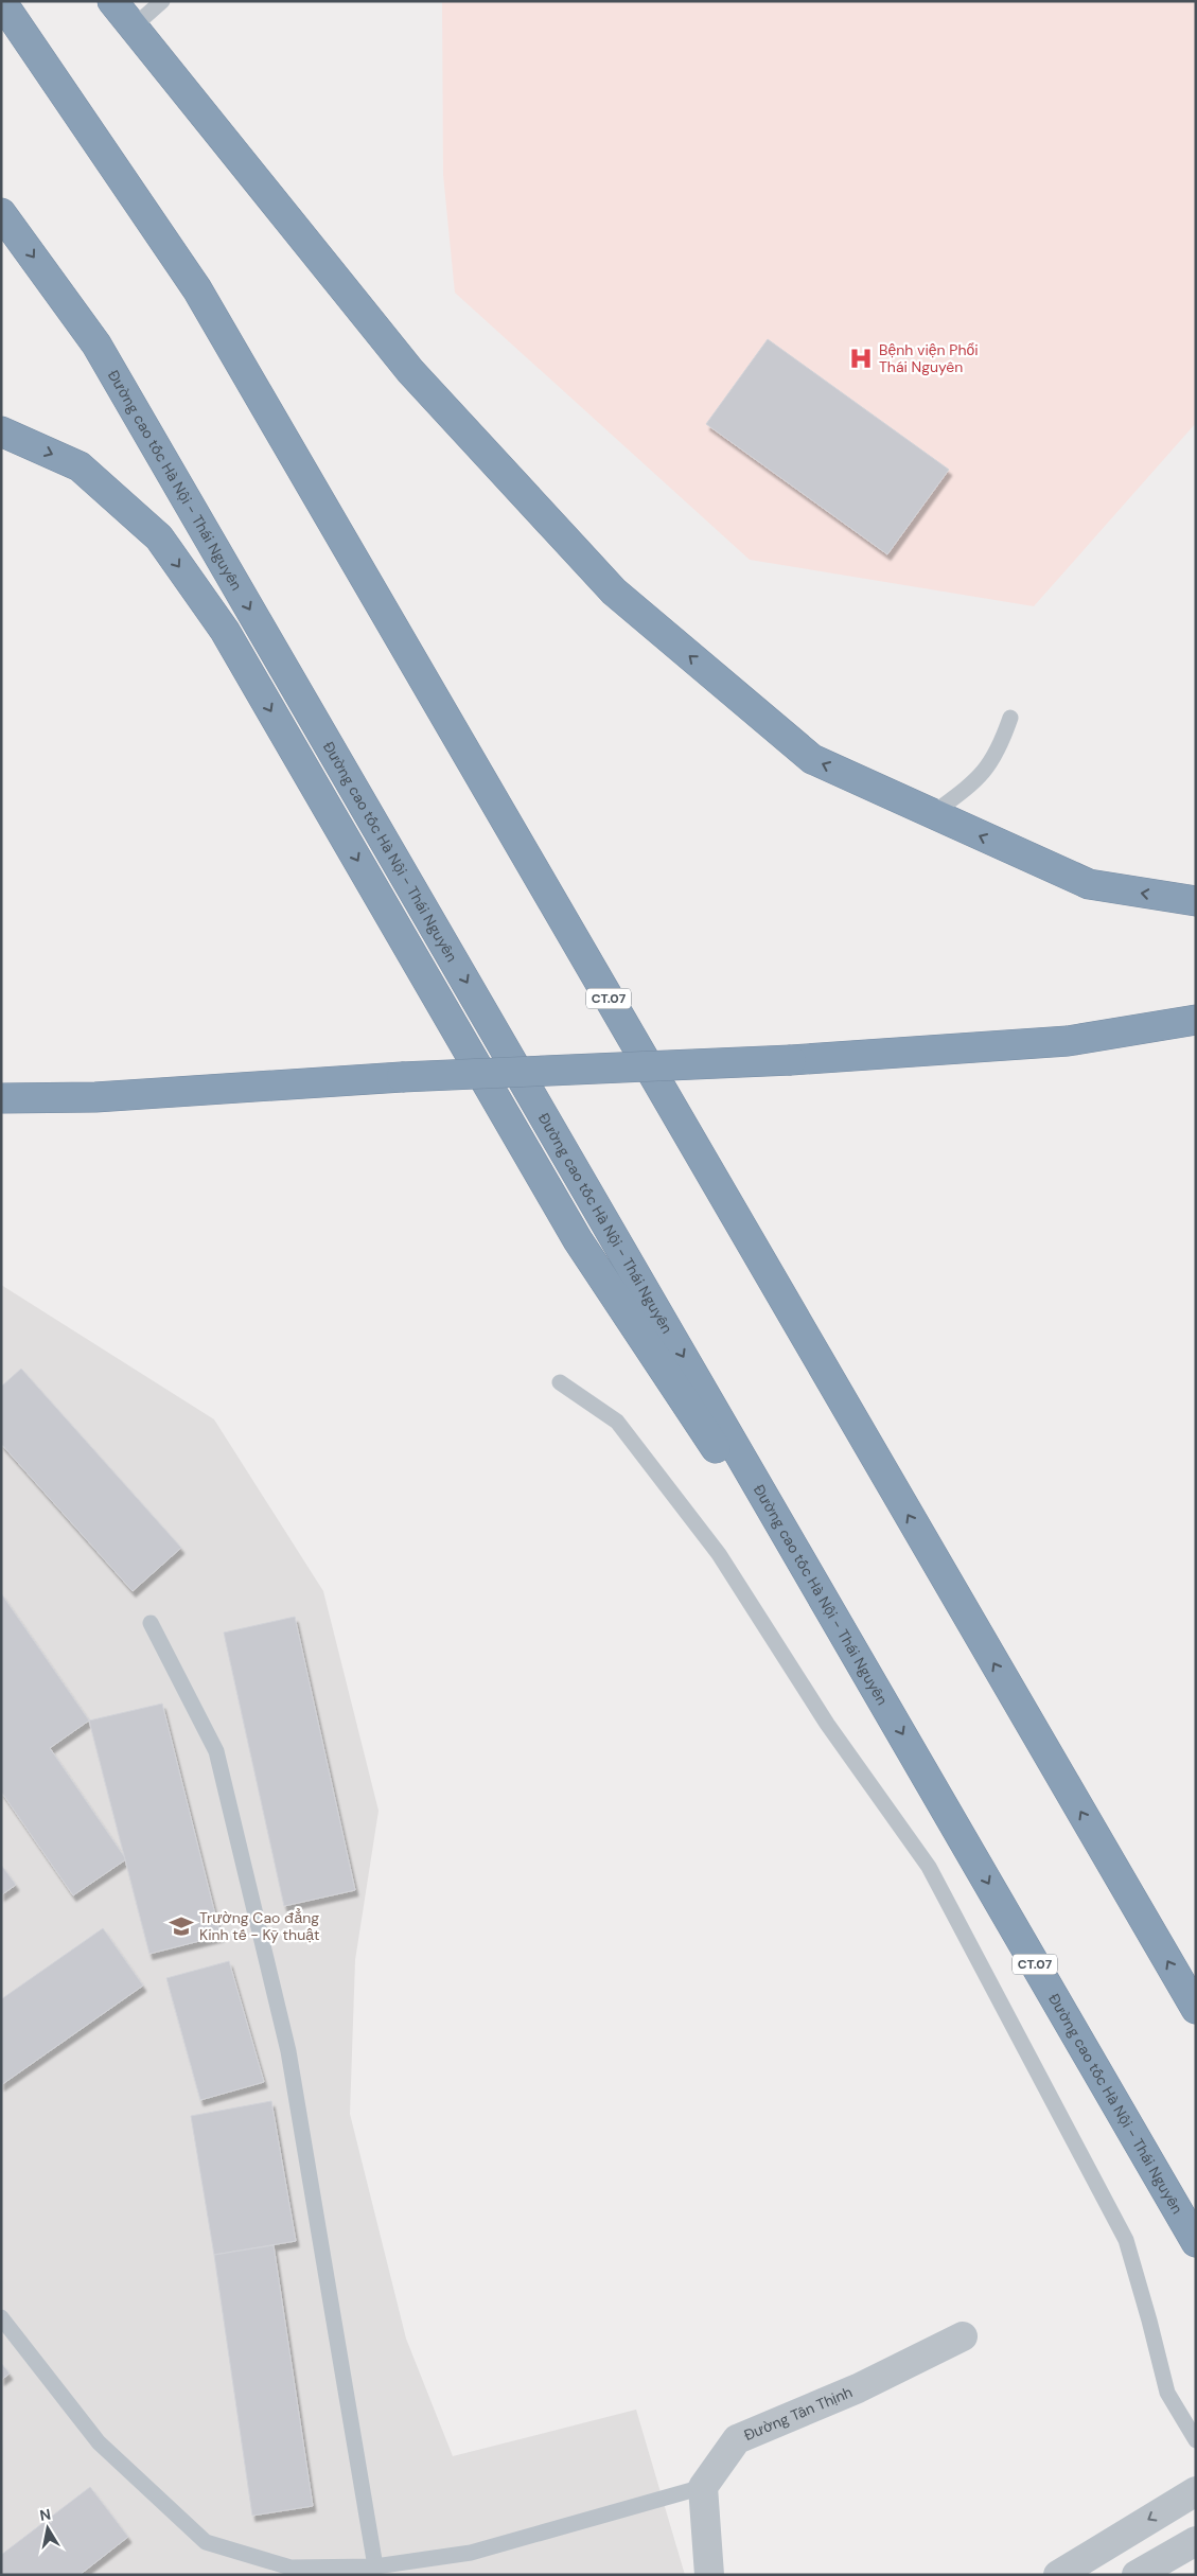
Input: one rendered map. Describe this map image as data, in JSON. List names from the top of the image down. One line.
{"streets":{"highway":["Đường cao tốc Hà Nội - Thái Nguyên","CT.07"],"street":["Đường Tân Thịnh"]},"places":{"hospital":["Bệnh viện Phổi Thái Nguyên"],"school or university":["Trường Cao đẳng Kinh tế - Kỹ thuật"]},"north":"top"}
